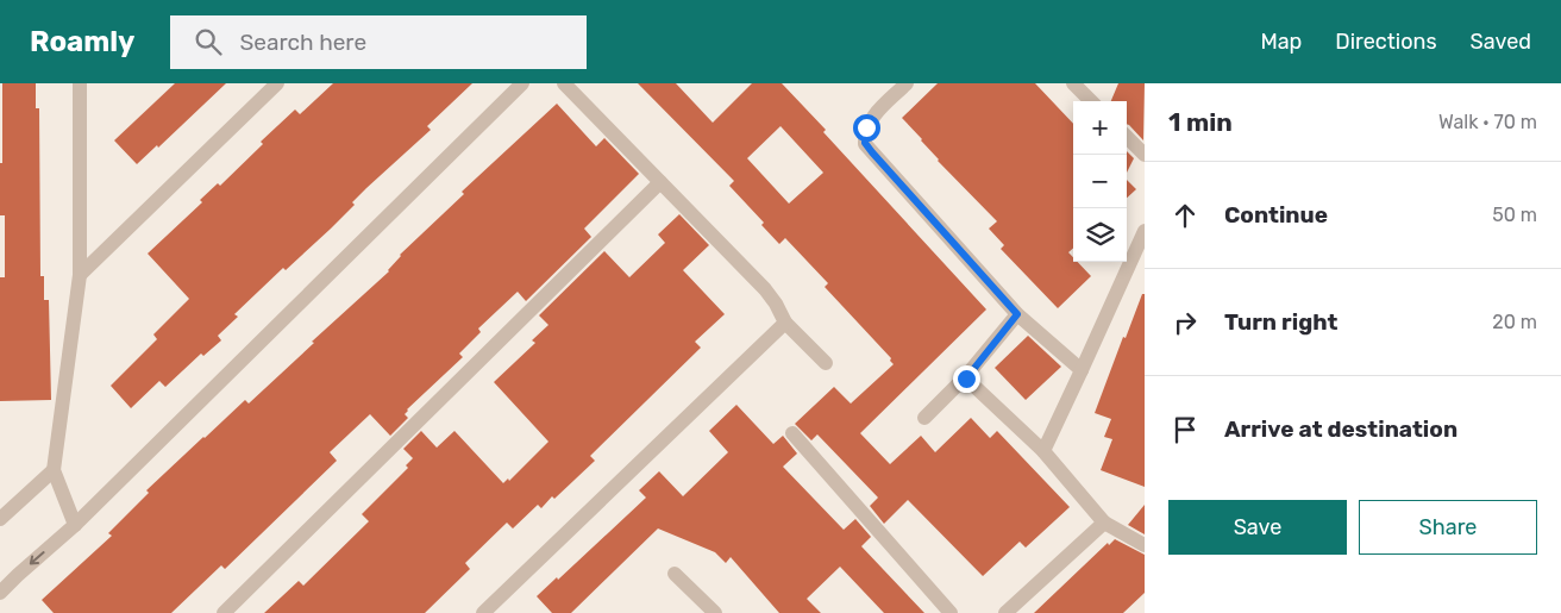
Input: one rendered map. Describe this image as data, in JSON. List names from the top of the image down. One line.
{"page":{"header":"Roamly","search":"Search here","nav":["Map","Directions","Saved"],"heading":["1 min","Walk · 70 m"],"map_buttons":["+","−"],"list":[["Continue","50 m"],["Turn right","20 m"],"Arrive at destination"],"buttons":["Save","Share"]}}
